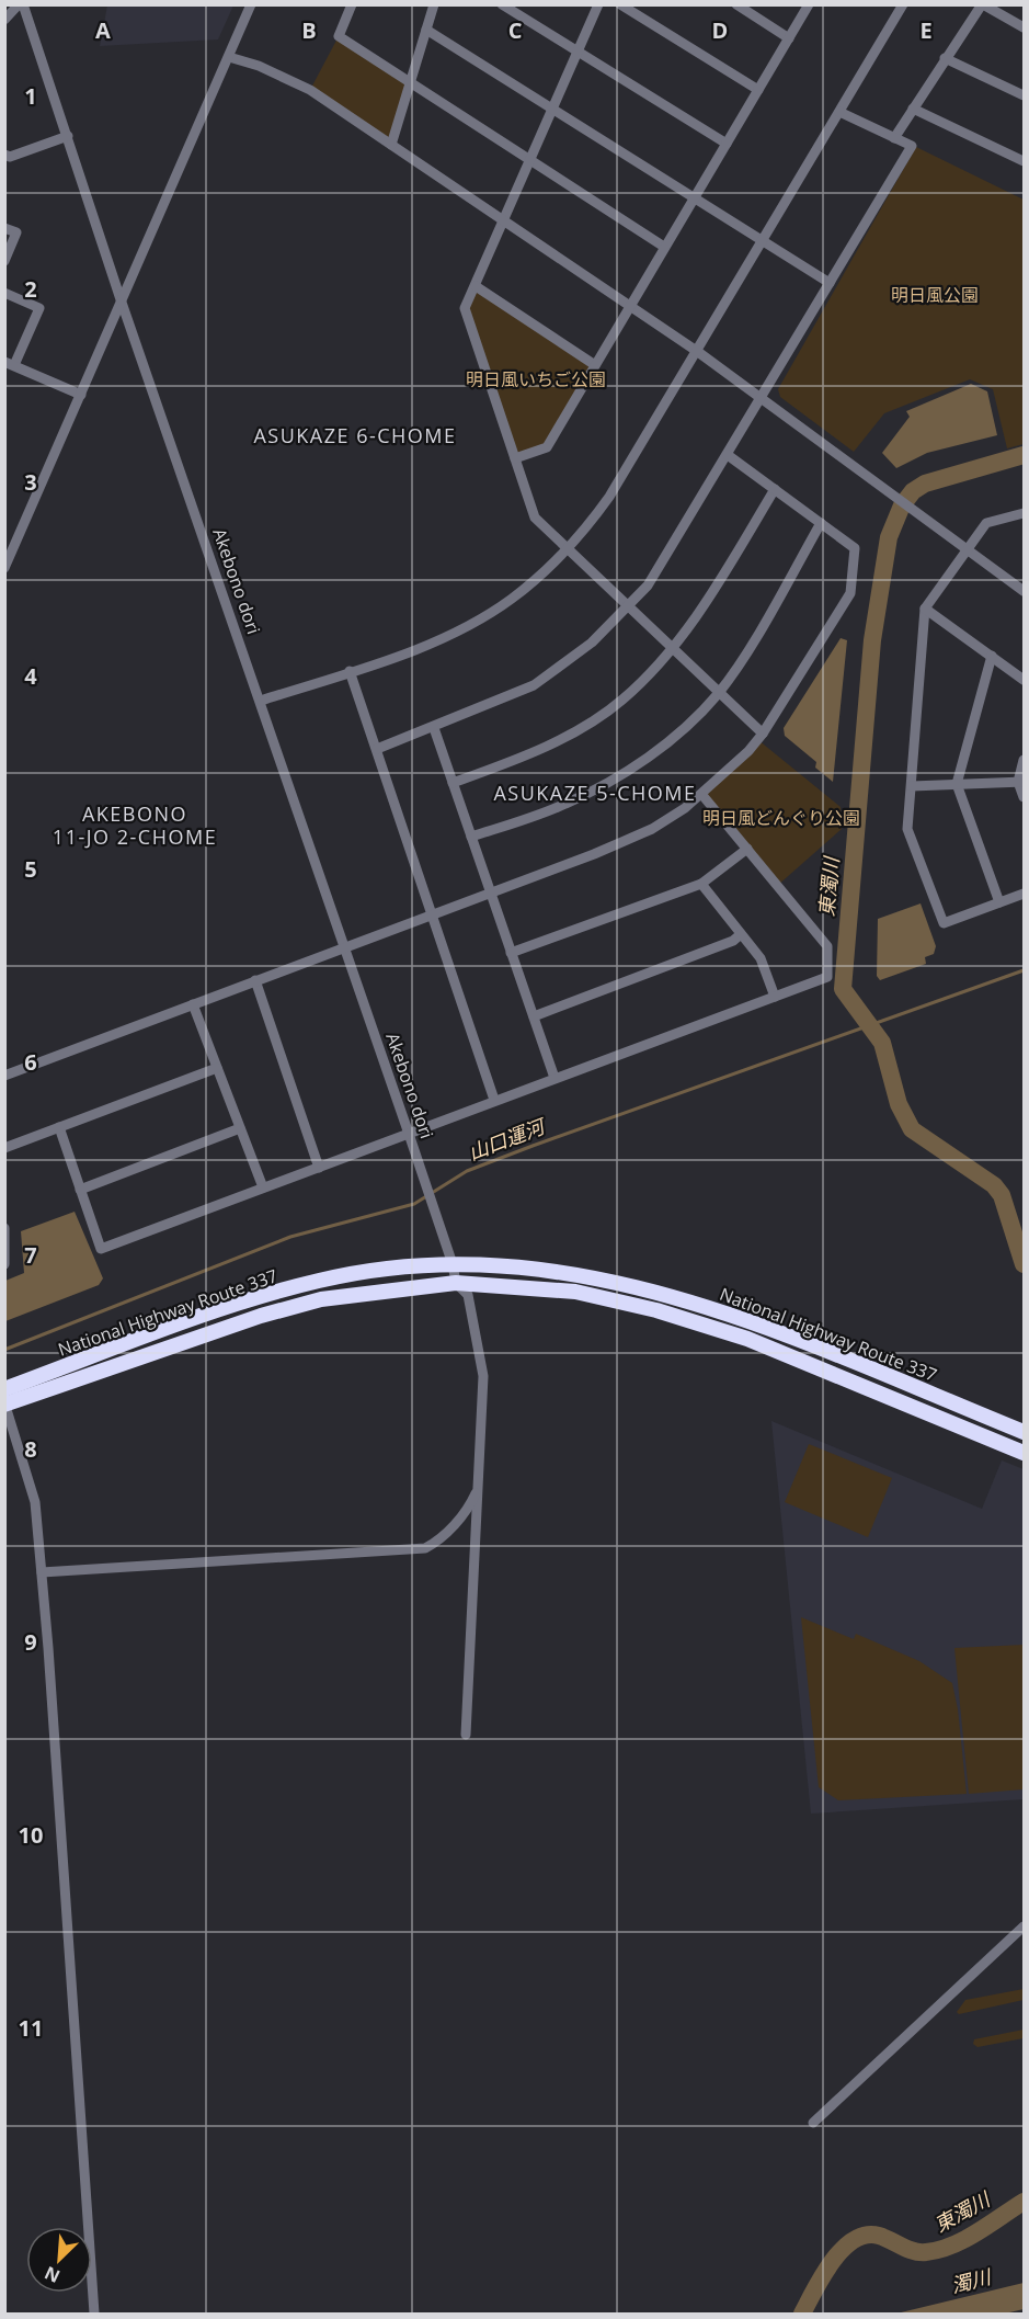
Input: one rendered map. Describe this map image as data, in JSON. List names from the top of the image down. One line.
{"streets":{"highway":["National Highway Route 337"],"street":["Akebono dori"]},"crossings":[["Akebono dori","National Highway Route 337"]],"districts":["ASUKAZE 6-CHOME","ASUKAZE 5-CHOME","AKEBONO 11-JO 2-CHOME"],"water":["東濁川","山口運河","濁川"],"parks":["明日風公園","明日風いちご公園","明日風どんぐり公園"],"north":"bottom left","grid":{"columns":["A","B","C","D","E"],"rows":["1","2","3","4","5","6","7","8","9","10","11"]}}
